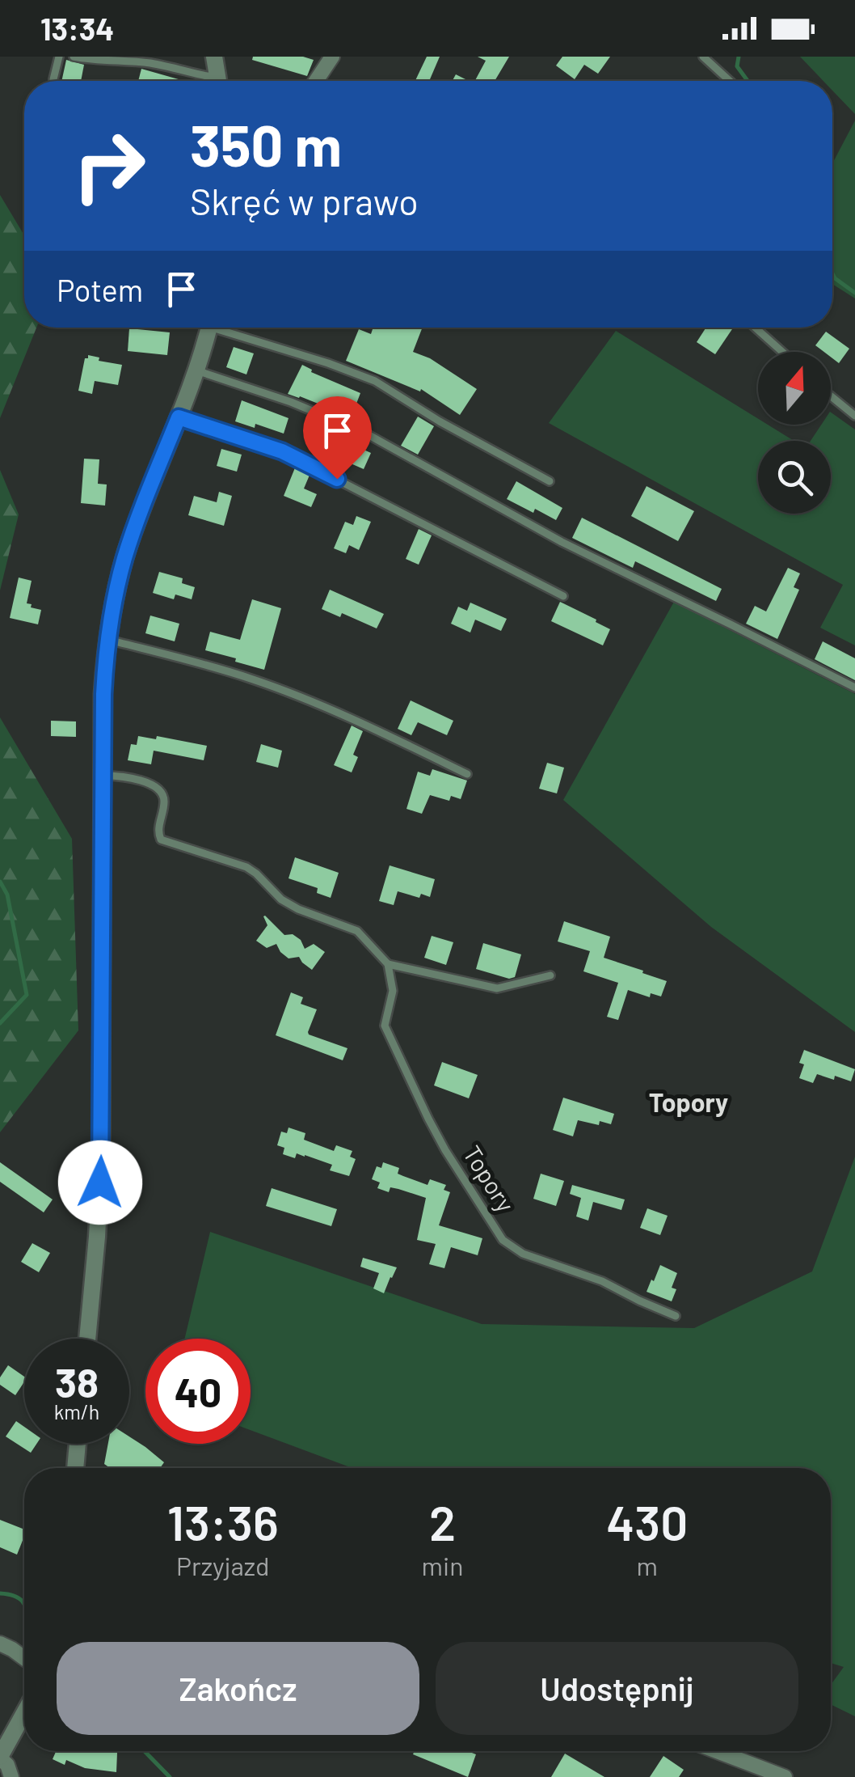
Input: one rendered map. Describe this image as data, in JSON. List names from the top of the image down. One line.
{"streets":{"lane":["Topory"]},"districts":["Topory"],"north":"top","page":{"status":"13:34","turn":["350 m","Skręć w prawo"],"then":"Potem","speed":"38 km/h","limit":"40","eta":["13:36","Przyjazd","2","min","430","m"],"buttons":["Zakończ","Udostępnij"]}}
